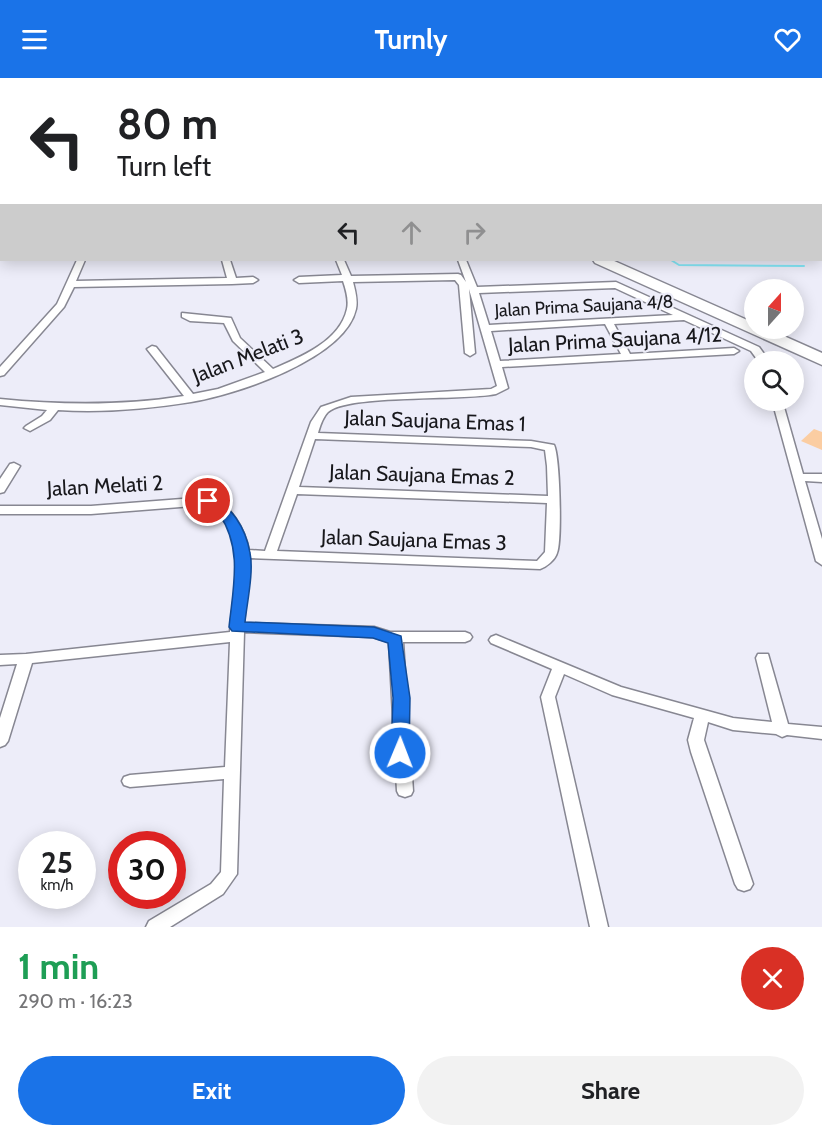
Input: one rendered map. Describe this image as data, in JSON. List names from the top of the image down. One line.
{"streets":{"street":["Jalan Prima Saujana 4/8","Jalan Prima Saujana 4/12","Jalan Melati 3","Jalan Saujana Emas 1","Jalan Saujana Emas 2","Jalan Melati 2","Jalan Saujana Emas 3"]},"crossings":[["Jalan Saujana Emas 1","Jalan Saujana Emas 2"],["Jalan Saujana Emas 1","Jalan Saujana Emas 3"],["Jalan Saujana Emas 2","Jalan Saujana Emas 3"],["Jalan Melati 2","Jalan Saujana Emas 3"]],"north":"top","page":{"header":"Turnly","turn":["80 m","Turn left"],"speed":"25 km/h","limit":"30","heading":["1 min","290 m · 16:23"],"buttons":["Exit","Share"]}}
